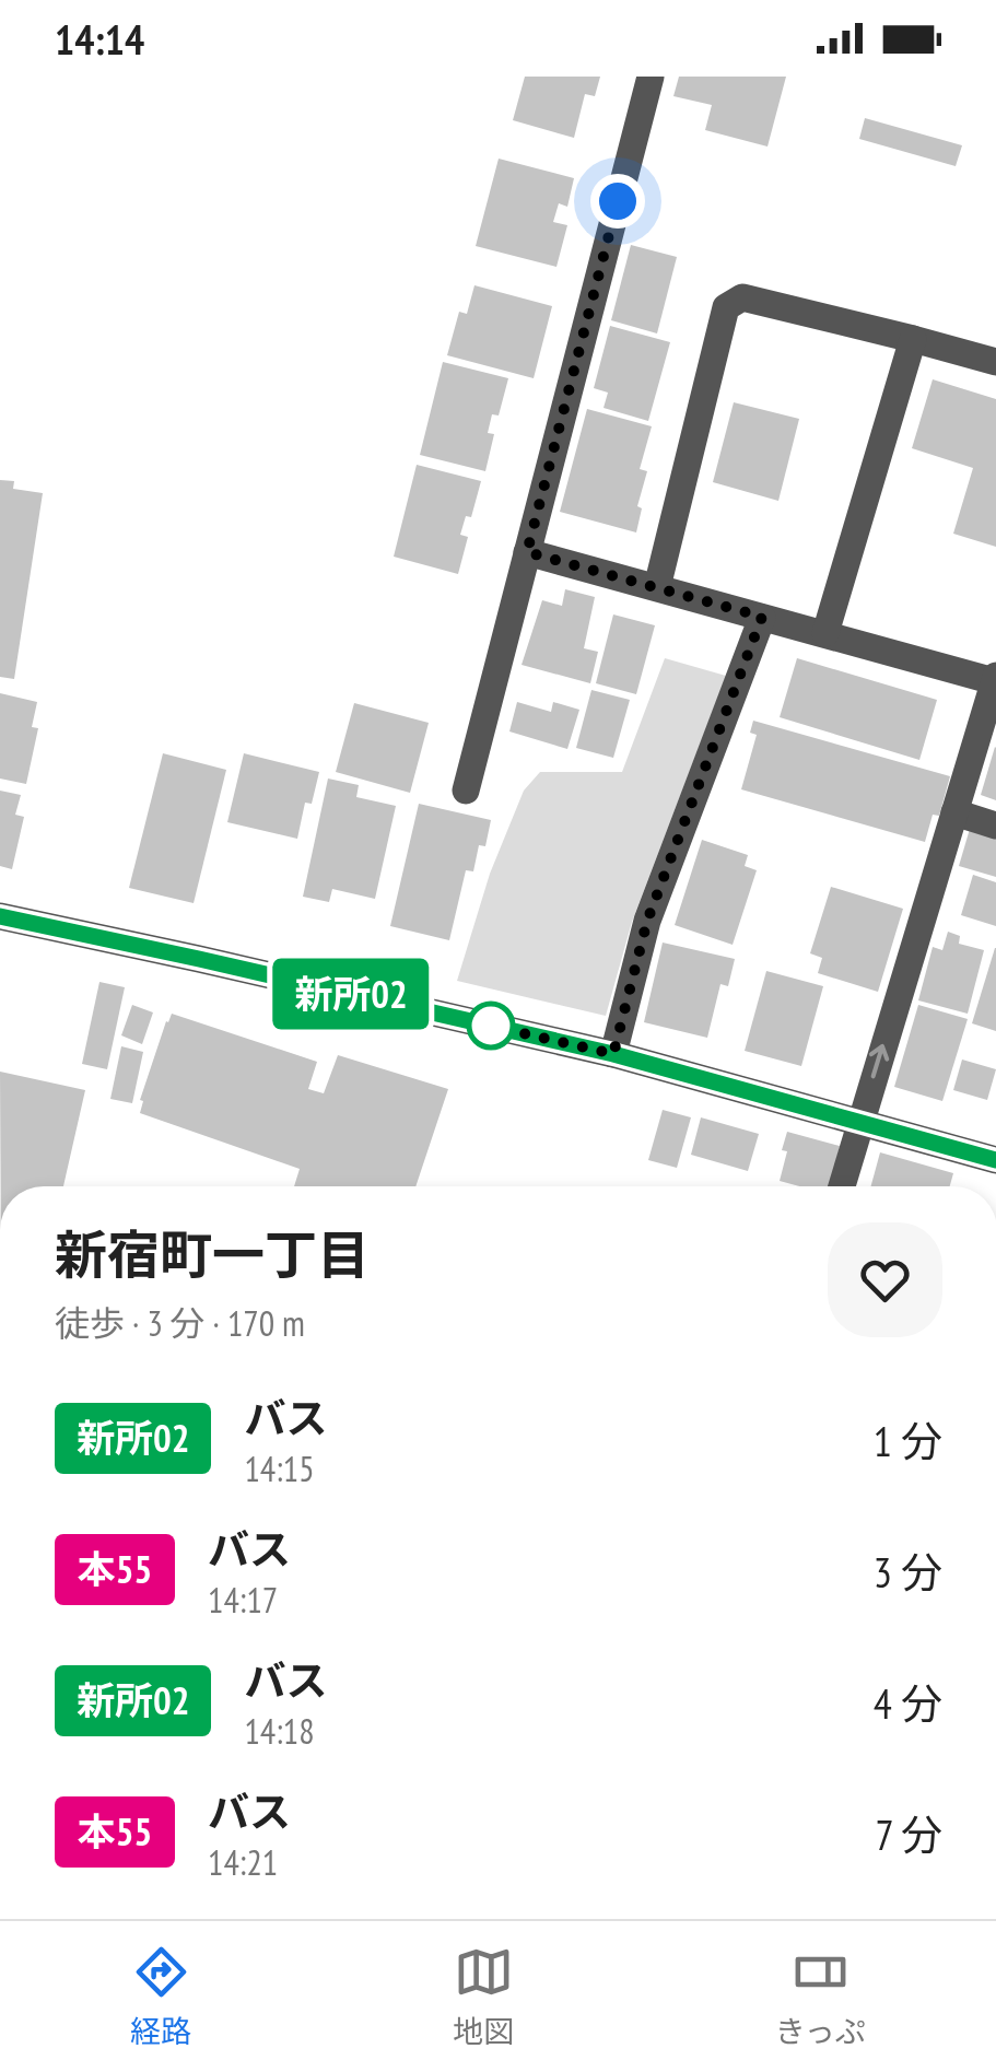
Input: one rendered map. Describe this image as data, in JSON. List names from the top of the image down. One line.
{"lines":["bus line 新所02"],"page":{"status":"14:14","on_map":"新所02","heading":["新宿町一丁目","徒歩 · 3 分 · 170 m"],"list":[{"mark":"新所02","name":"バス","note":"14:15","value":"1 分"},{"mark":"本55","name":"バス","note":"14:17","value":"3 分"},{"mark":"新所02","name":"バス","note":"14:18","value":"4 分"},{"mark":"本55","name":"バス","note":"14:21","value":"7 分"}],"tabs":["経路","地図","きっぷ"]}}
